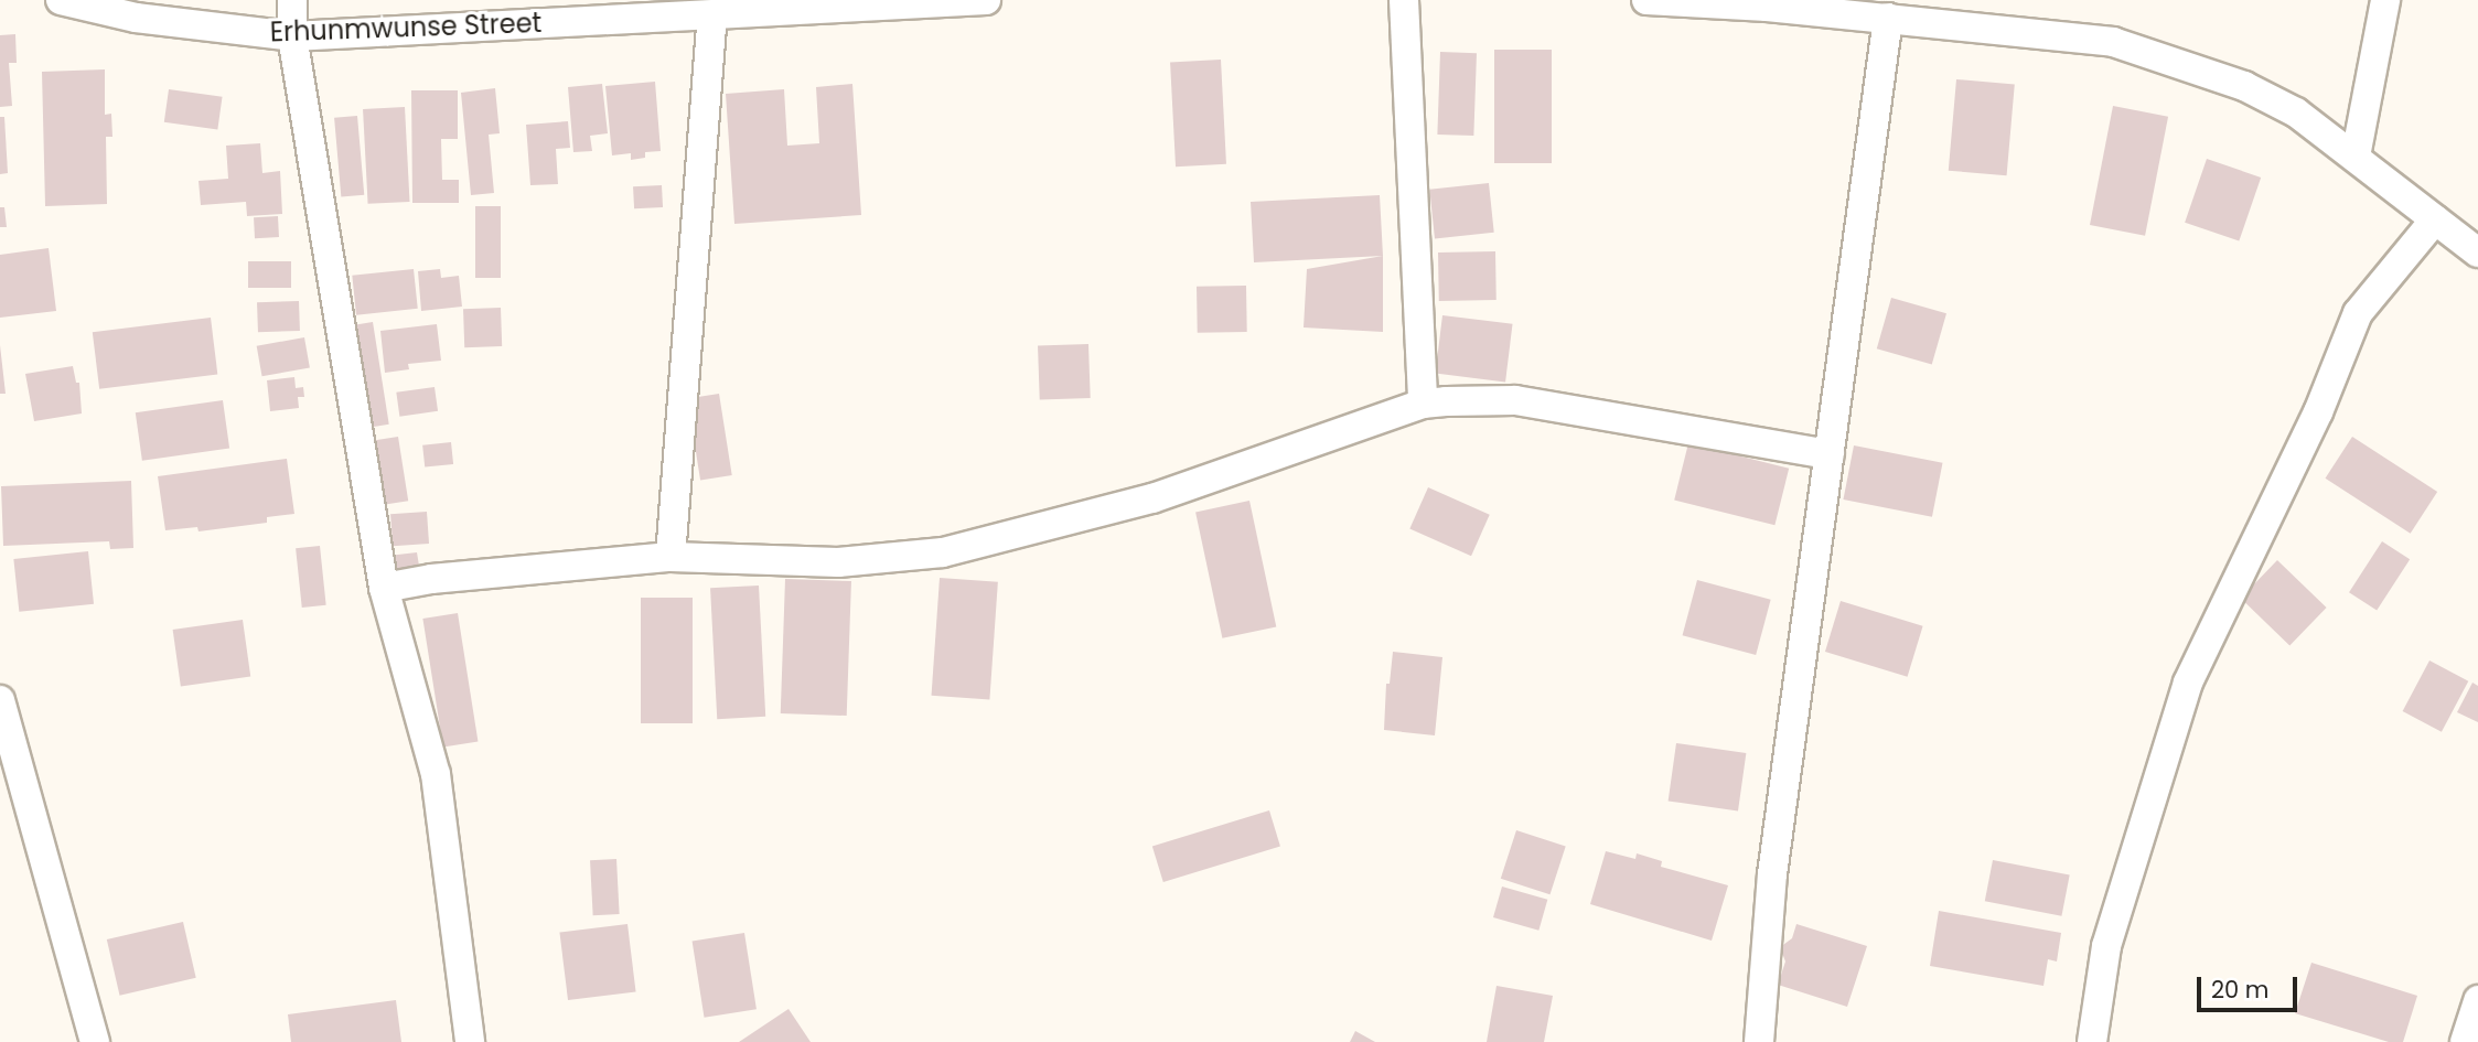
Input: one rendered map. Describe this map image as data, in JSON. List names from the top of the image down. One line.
{"streets":{"street":["Erhunmwunse Street"]},"scale_bar":"20 m"}
